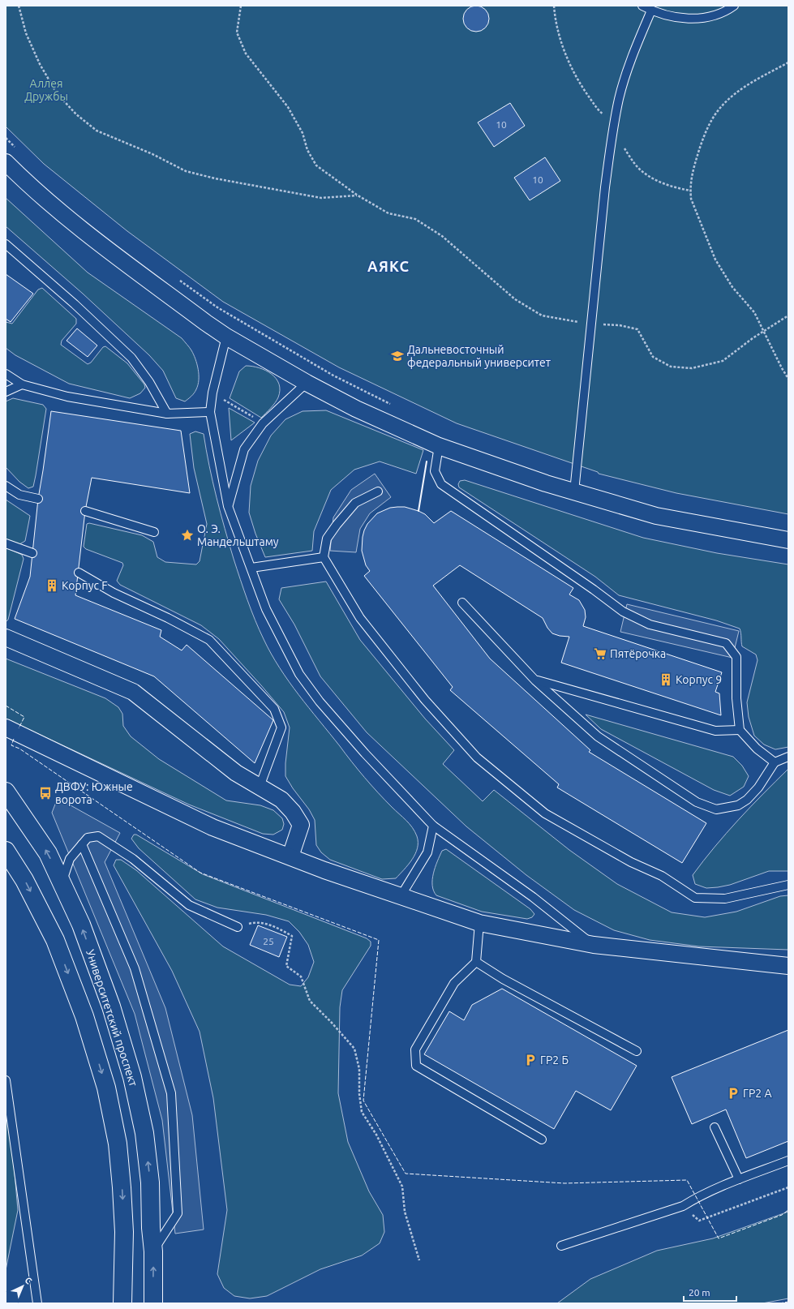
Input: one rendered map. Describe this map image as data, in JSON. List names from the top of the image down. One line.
{"streets":{"main road":["Университетский проспект"]},"districts":["АЯКС"],"parks":["Аллея Дружбы"],"places":{"school or university":["Дальневосточный федеральный университет"],"place":["О. Э. Мандельштаму"],"building":["Корпус F","Корпус 9"],"supermarket":["Пятёрочка"],"bus stop":["ДВФУ: Южные ворота"],"parking":["ГР2 Б","ГР2 А"]},"house_numbers":["10","10","25"],"scale_bar":"20 m","north":"top right"}
